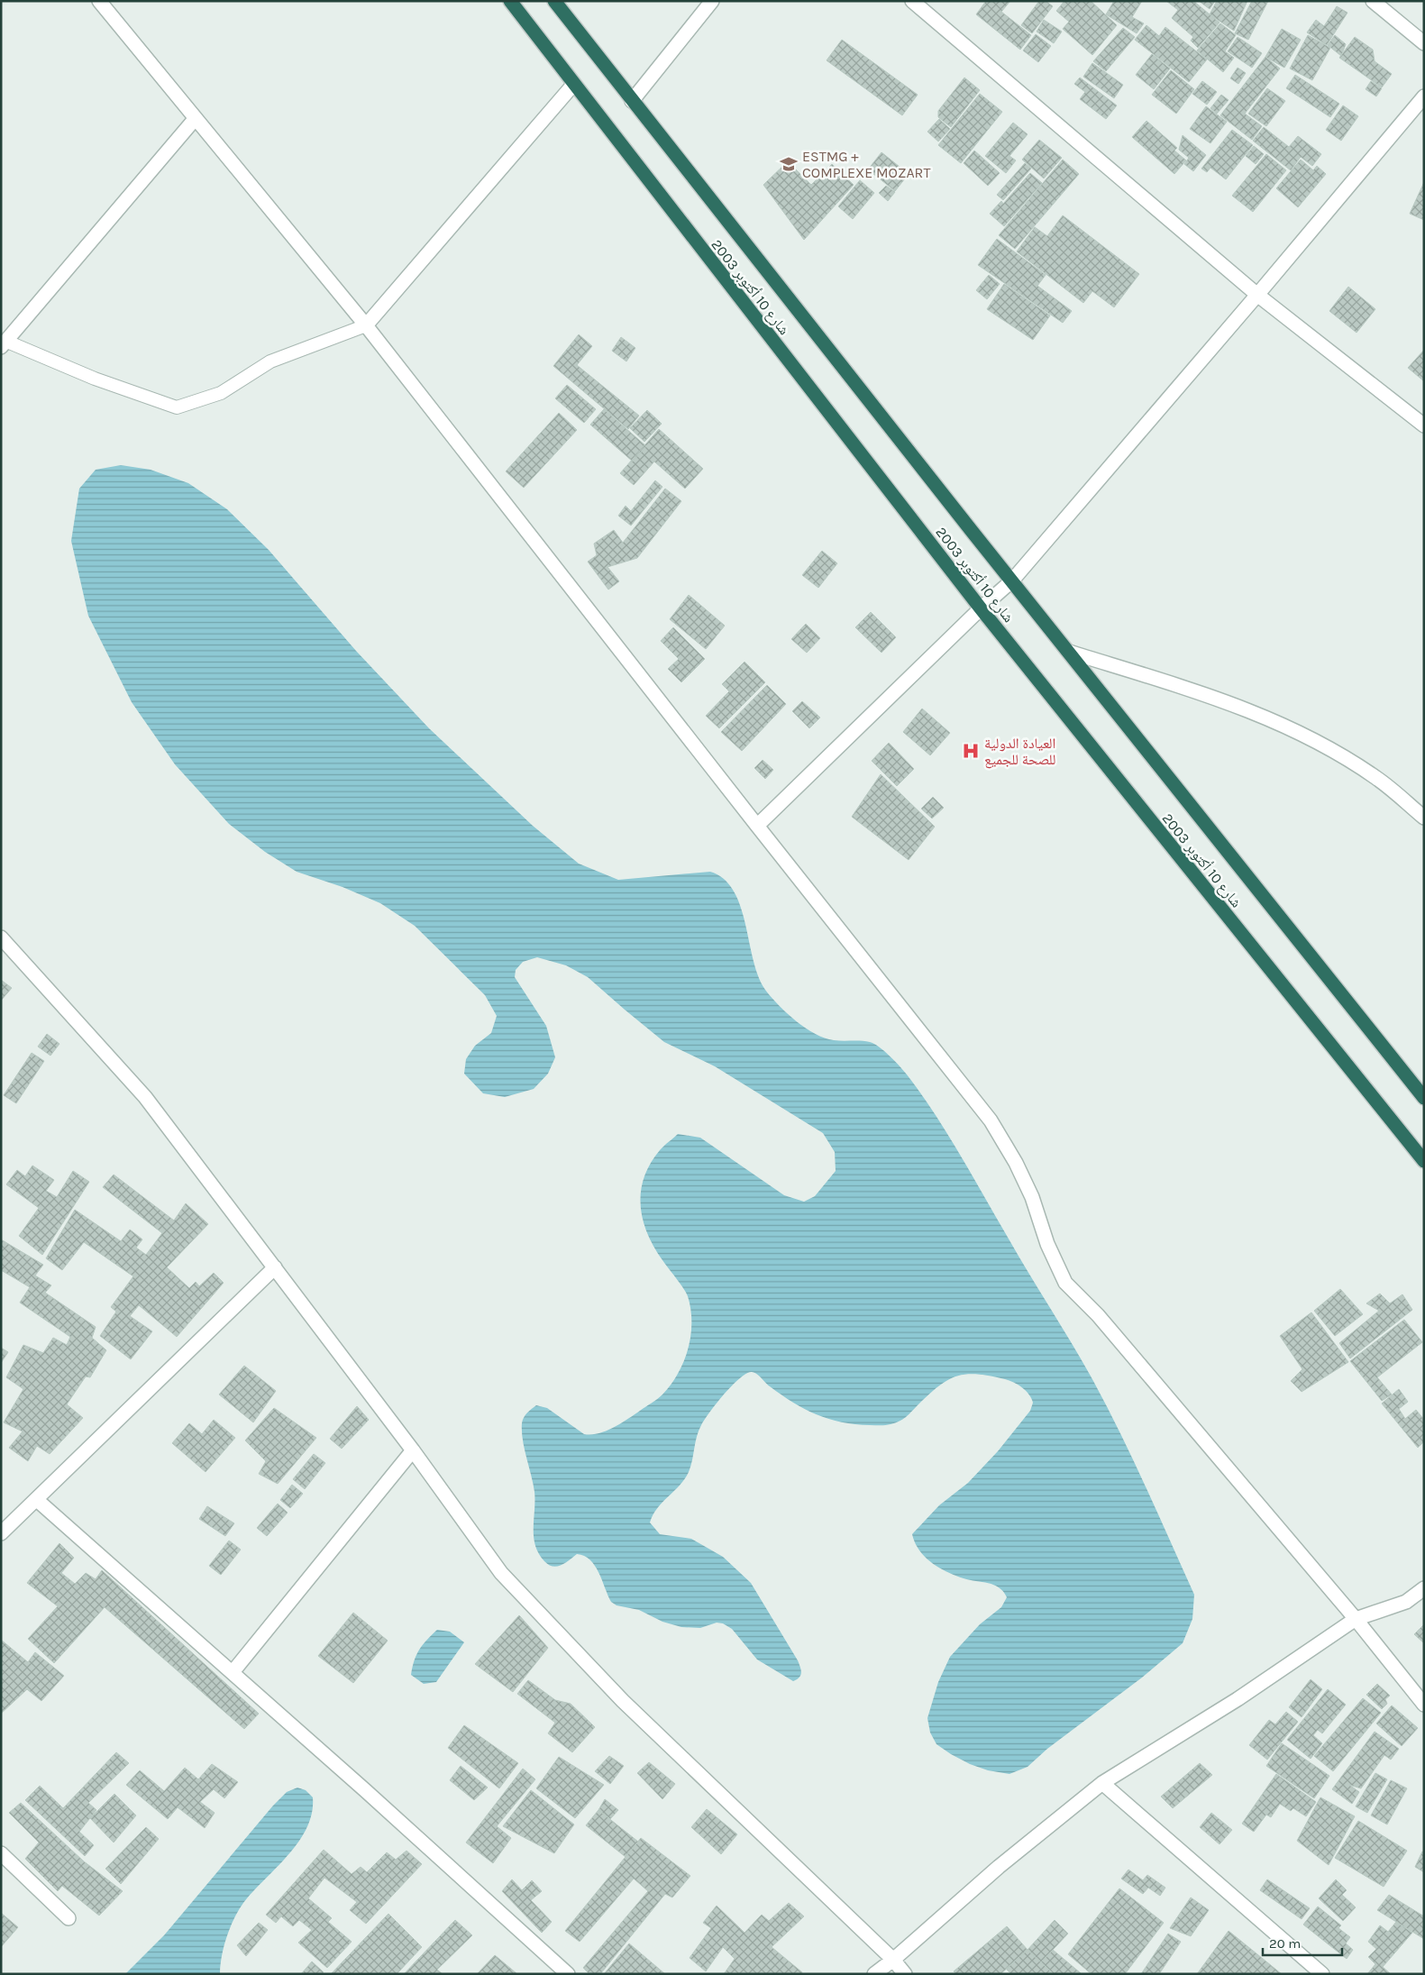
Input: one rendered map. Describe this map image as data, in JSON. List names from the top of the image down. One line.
{"streets":{"highway":["شارع 10 أكتوبر 2003"]},"places":{"school or university":["ESTMG + COMPLEXE MOZART"],"hospital":["العيادة الدولية للصحة للجميع"]},"scale_bar":"20 m"}
